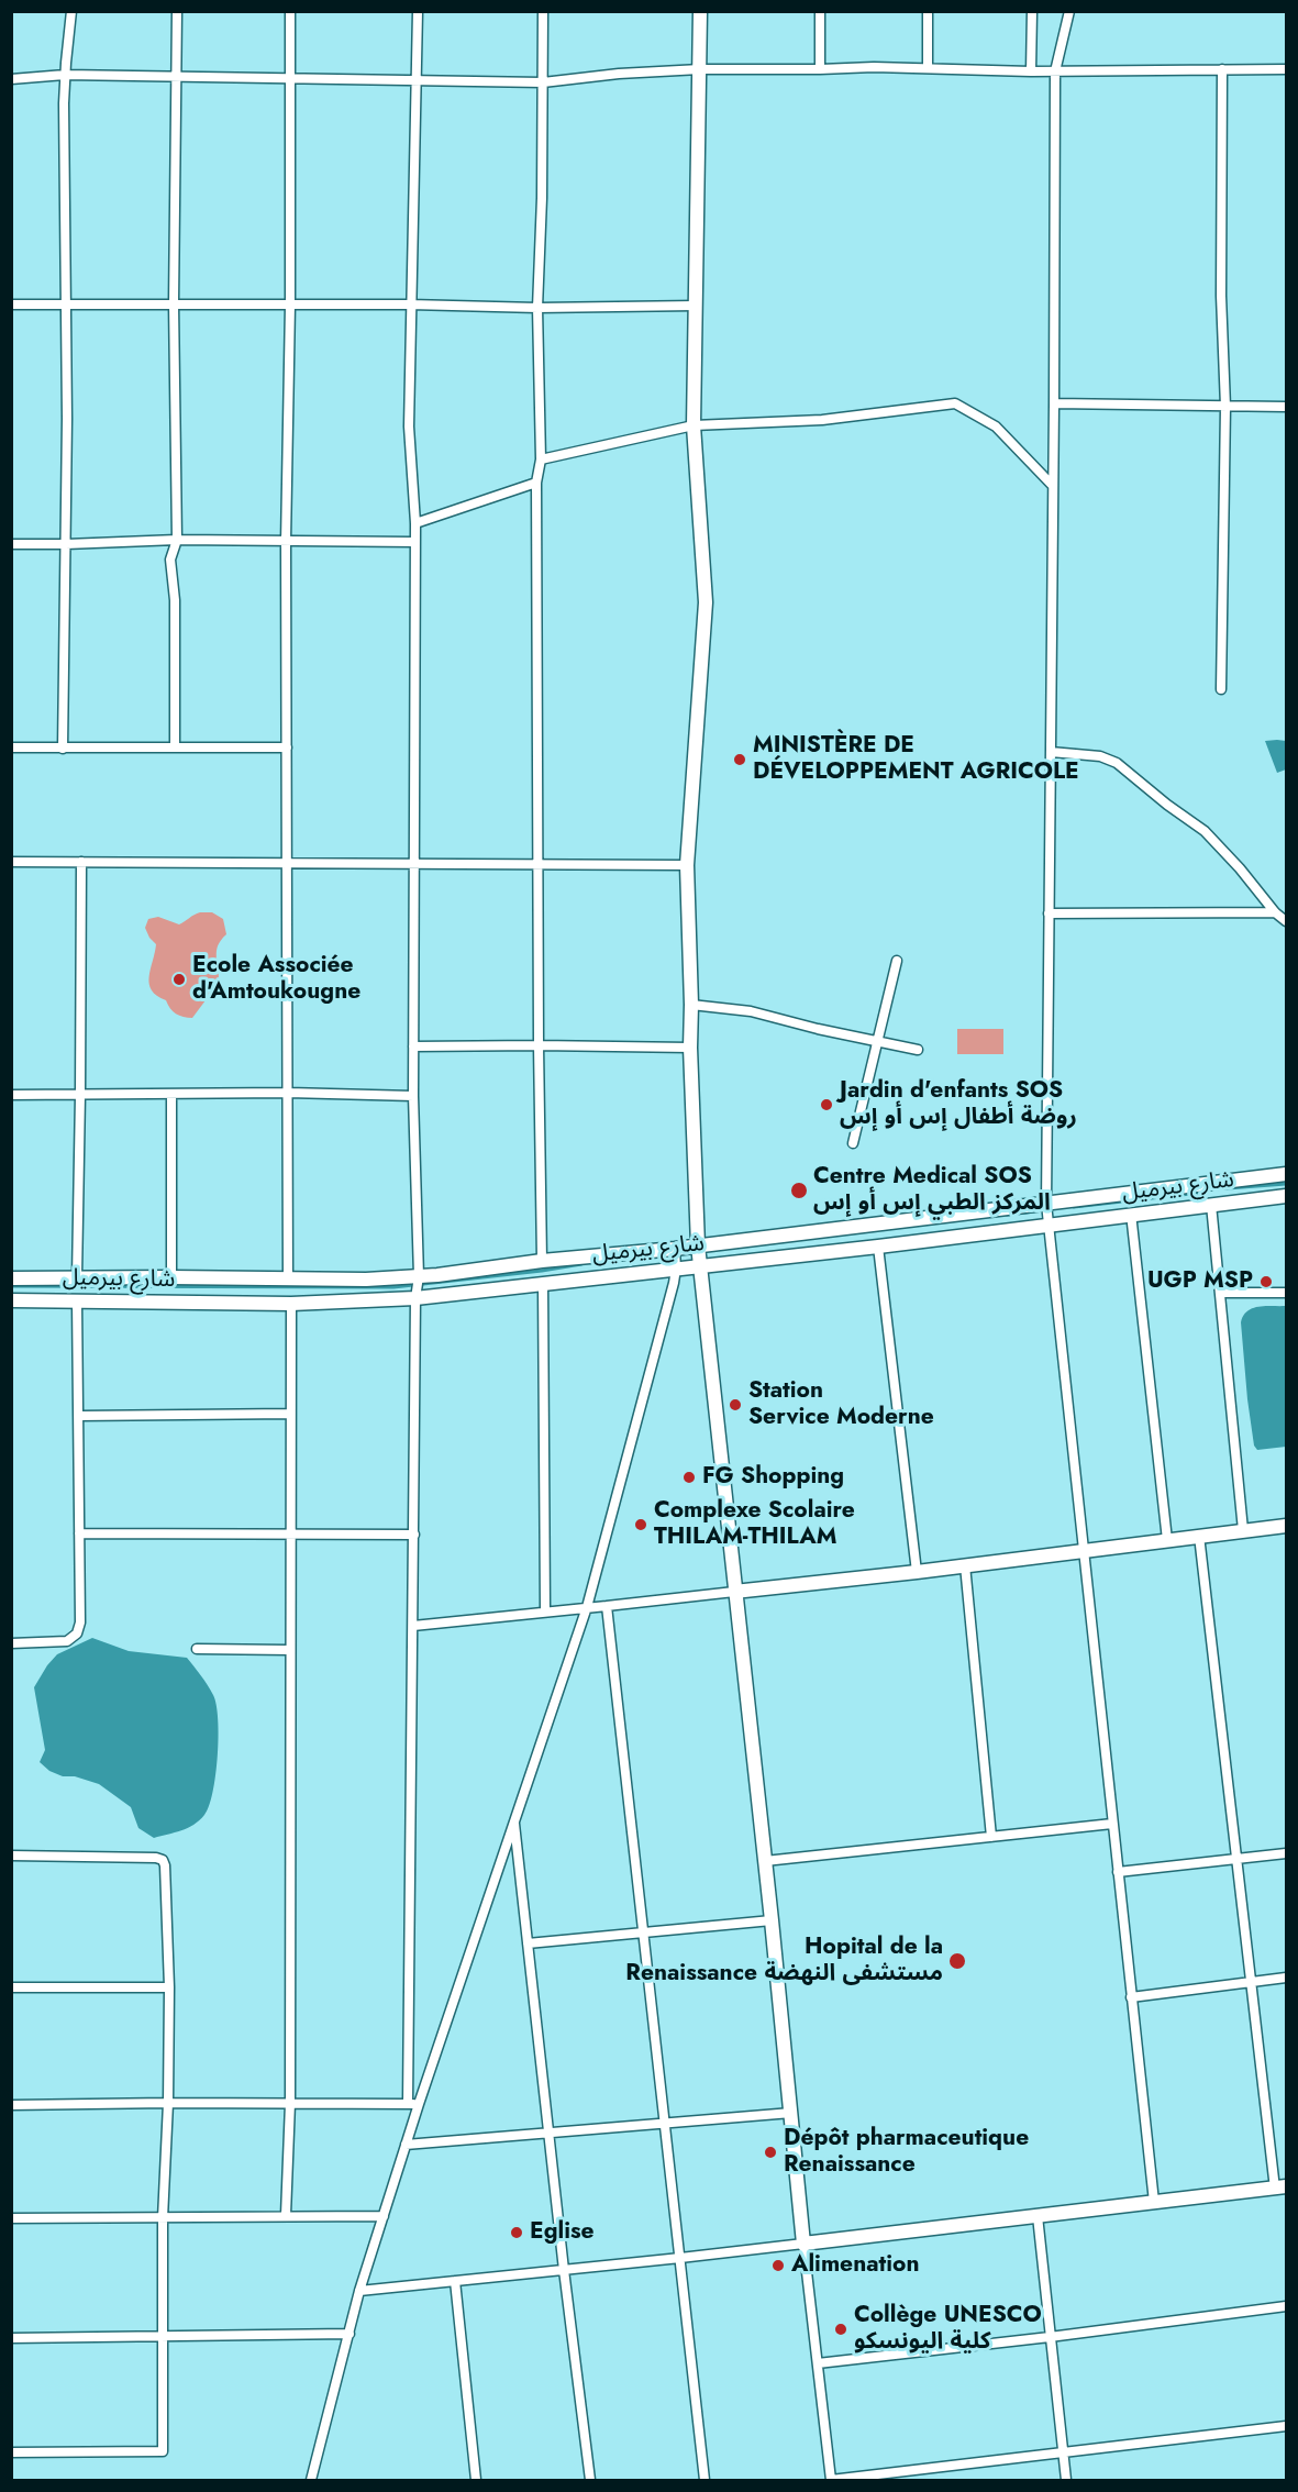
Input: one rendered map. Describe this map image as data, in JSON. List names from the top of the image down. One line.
{"streets":{"street":["شارع بيرميل"]},"places":["MINISTÈRE DE DÉVELOPPEMENT AGRICOLE","Ecole Associée d'Amtoukougne","Jardin d'enfants SOS روضة أطفال إس أو إس","Centre Medical SOS المركز الطبي إس أو إس","UGP MSP","Station Service Moderne","FG Shopping","Complexe Scolaire THILAM-THILAM","Hopital de la Renaissance مستشفى النهضة","Dépôt pharmaceutique Renaissance","Eglise","Alimenation","Collège UNESCO كلية اليونسكو"]}
